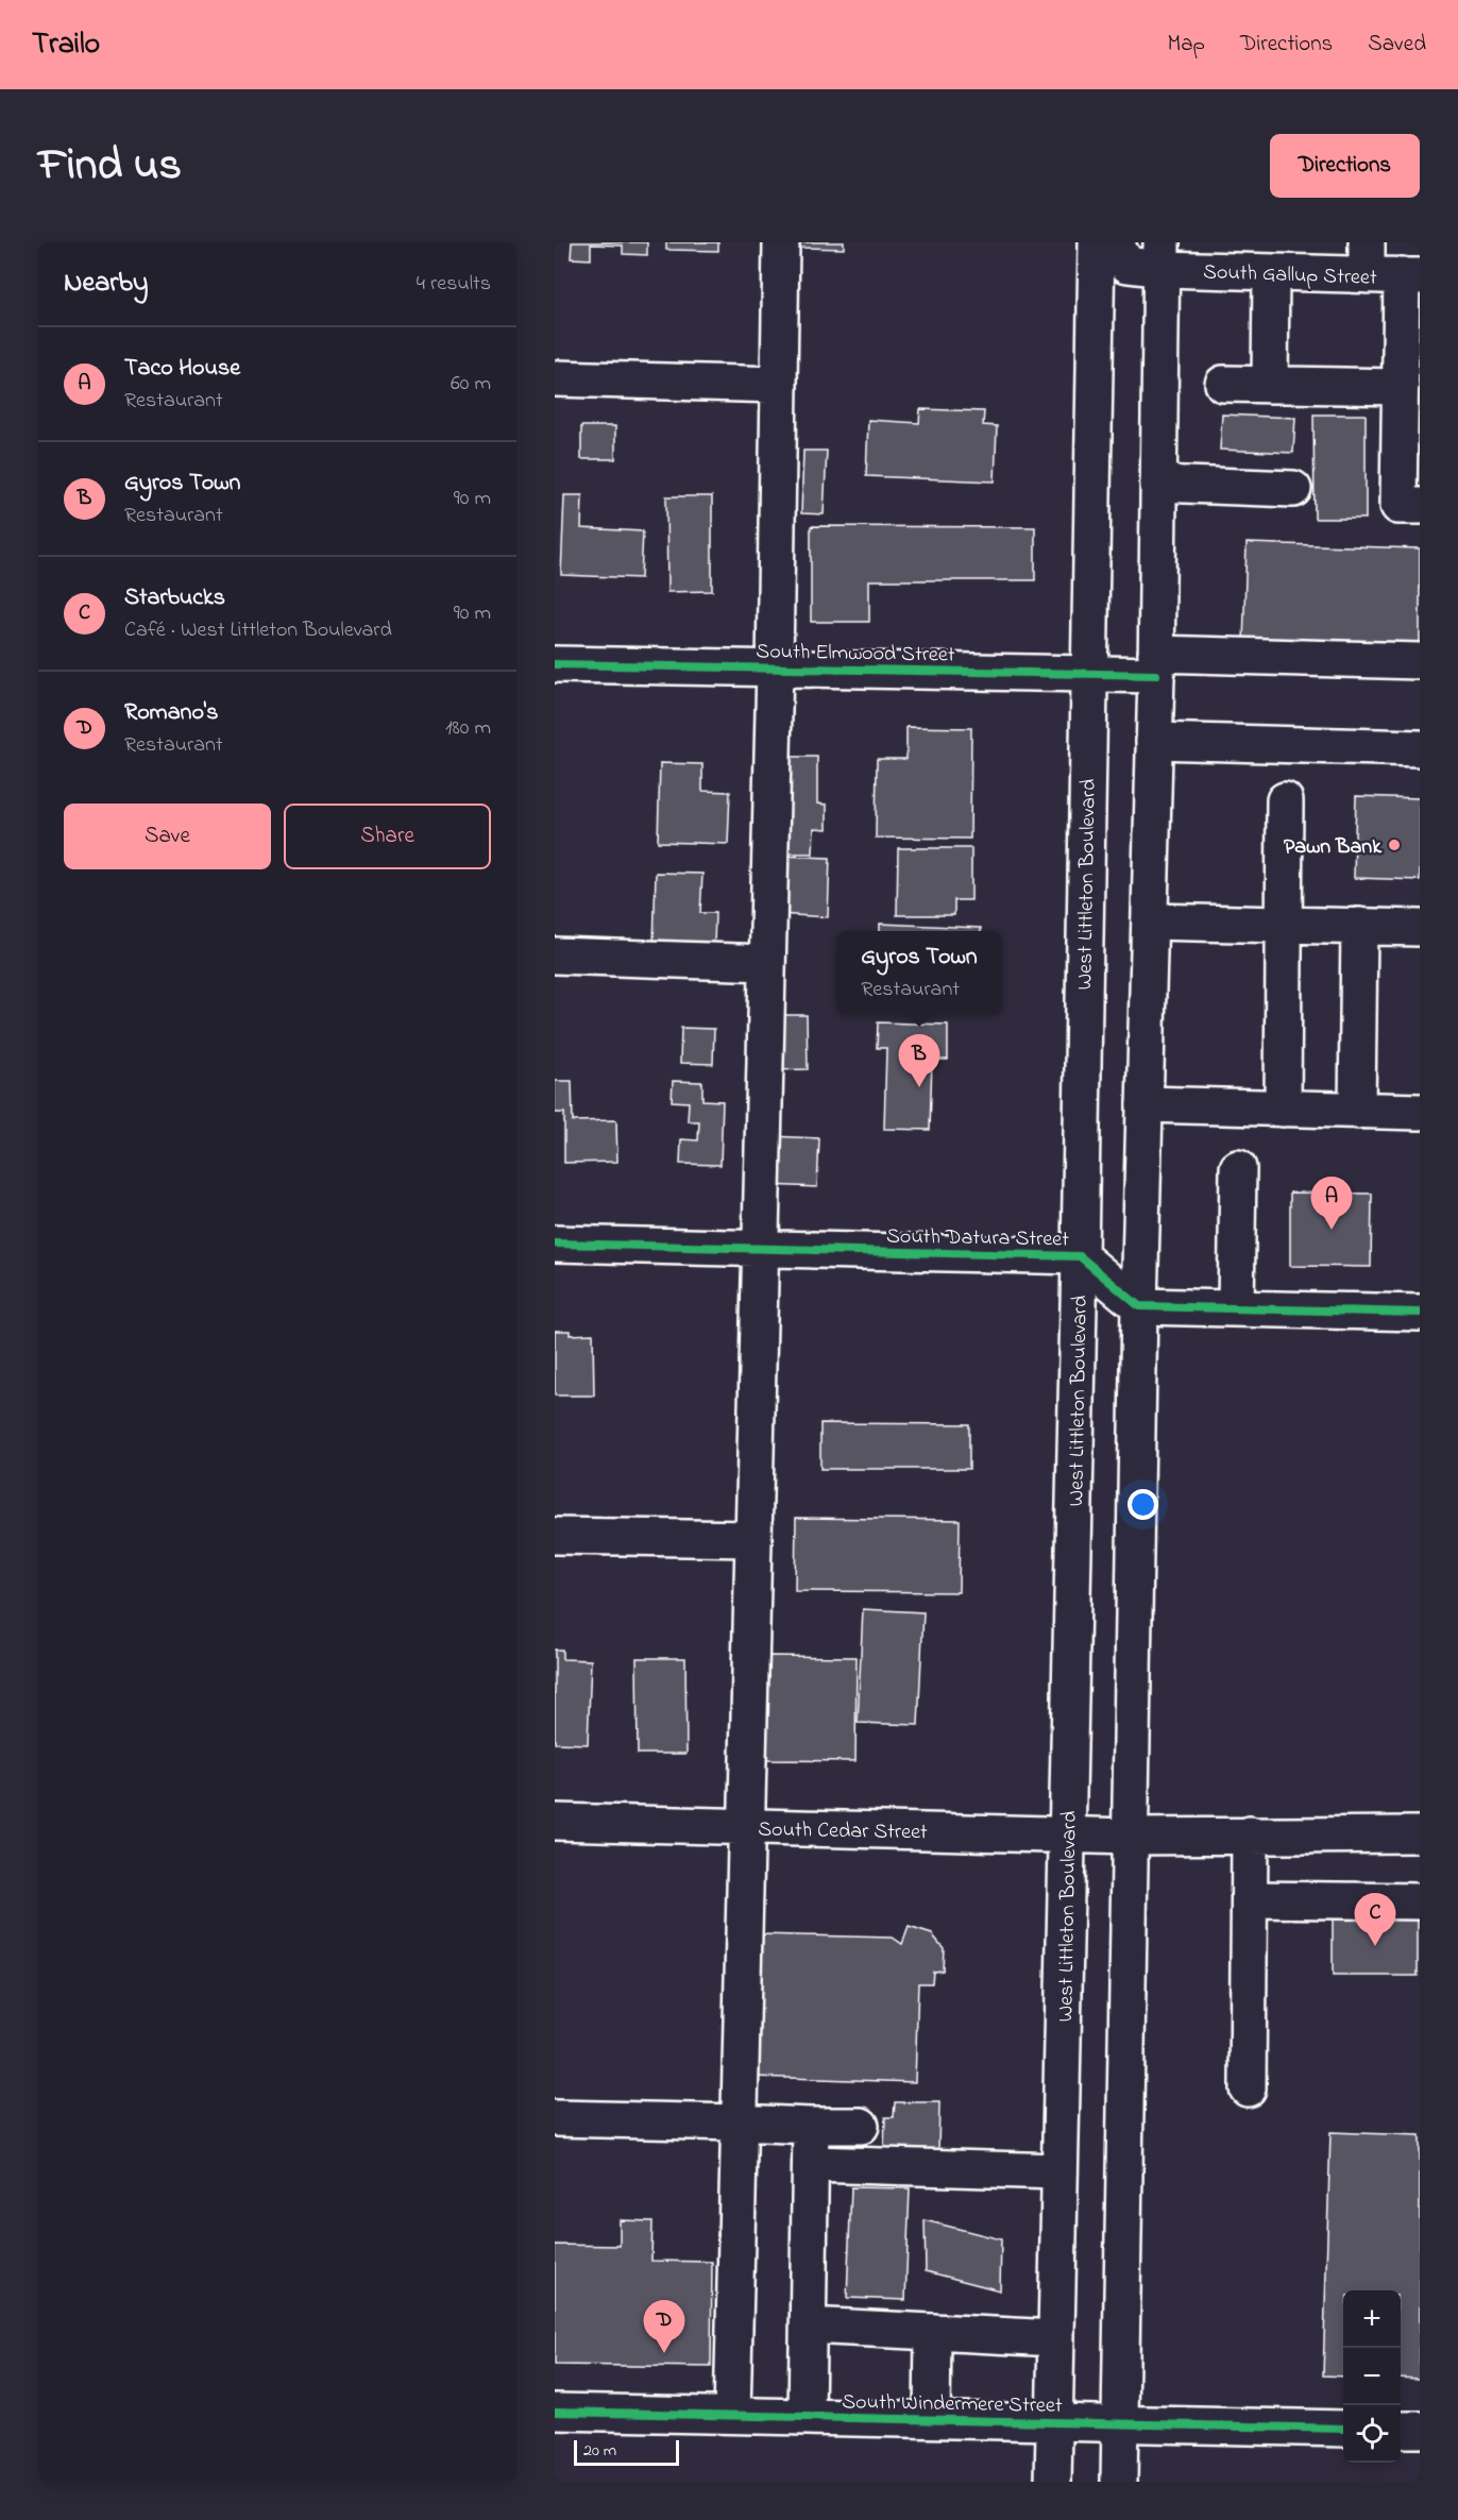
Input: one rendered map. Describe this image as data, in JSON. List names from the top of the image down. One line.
{"streets":{"main road":["South Gallup Street","South Elmwood Street","West Littleton Boulevard","South Datura Street","South Cedar Street","South Windermere Street"]},"crossings":[["South Elmwood Street","West Littleton Boulevard"],["West Littleton Boulevard","South Datura Street"],["West Littleton Boulevard","South Cedar Street"],["West Littleton Boulevard","South Windermere Street"]],"places":["Pawn Bank"],"scale_bar":"20 m","page":{"header":"Trailo","nav":["Map","Directions","Saved"],"title":"Find us","buttons":["Directions",["Save","Share"]],"heading":["Nearby","4 results"],"list":[{"mark":"A","name":"Taco House","note":"Restaurant","value":"60 m"},{"mark":"B","name":"Gyros Town","note":"Restaurant","value":"90 m"},{"mark":"C","name":"Starbucks","note":"Café · West Littleton Boulevard","value":"90 m"},{"mark":"D","name":"Romano's","note":"Restaurant","value":"180 m"}],"popup":["Gyros Town","Restaurant"],"pins":["B","A","C","D"],"map_buttons":["+","−"],"scale":"20 m"}}
